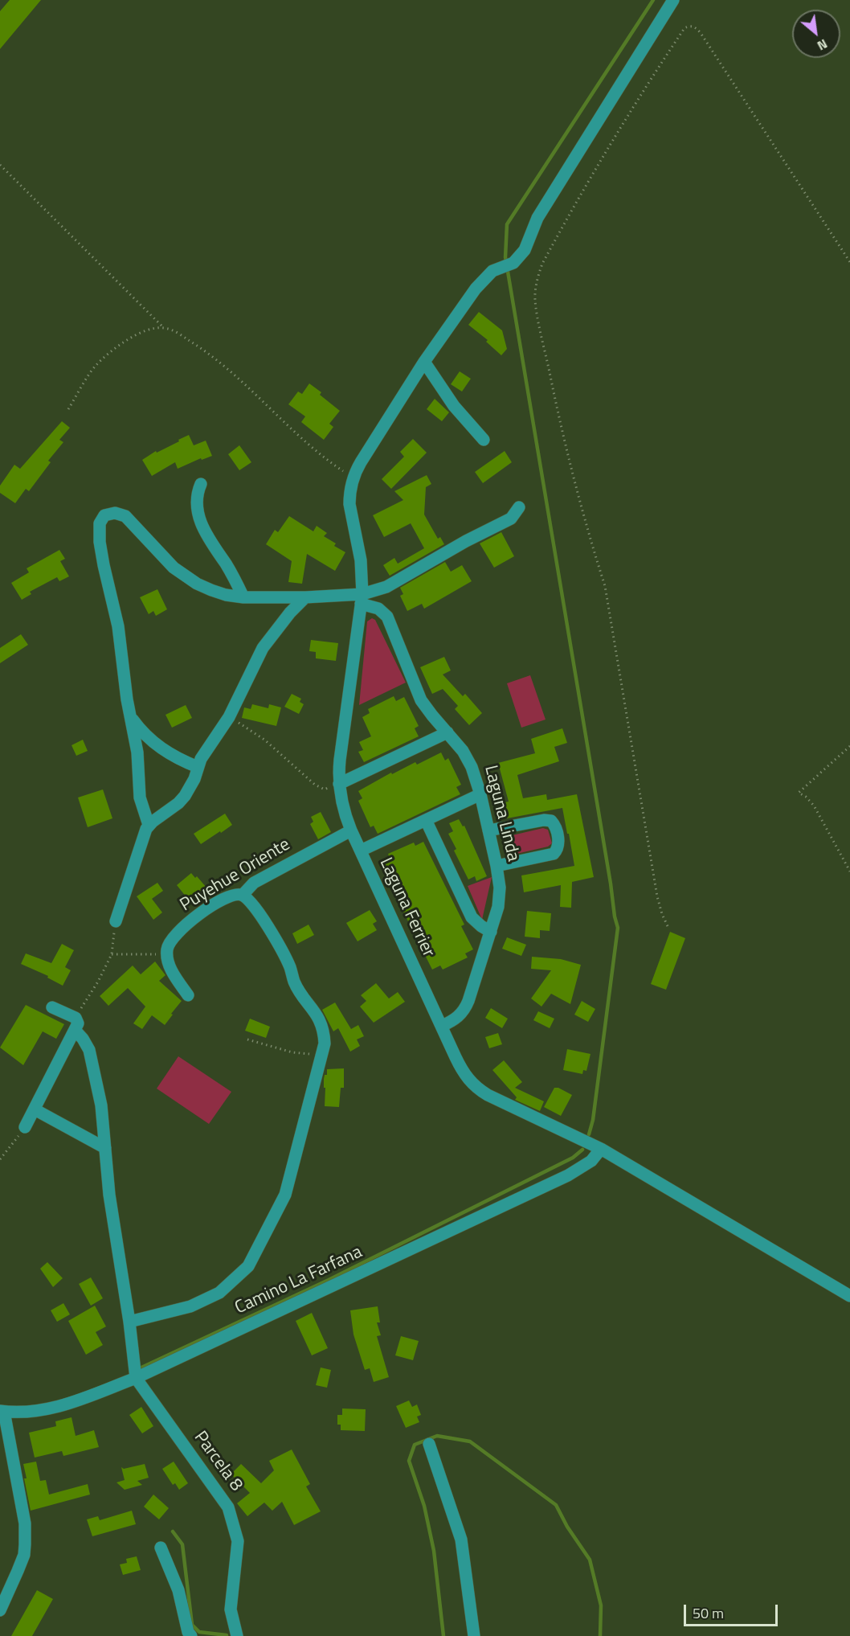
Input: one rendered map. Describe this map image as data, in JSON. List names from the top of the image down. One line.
{"streets":{"street":["Laguna Linda","Puyehue Oriente","Laguna Ferrier","Camino La Farfana","Parcela 8"]},"crossings":[["Laguna Linda","Laguna Ferrier"],["Puyehue Oriente","Laguna Ferrier"],["Laguna Ferrier","Camino La Farfana"],["Camino La Farfana","Parcela 8"]],"scale_bar":"50 m","north":"bottom right"}
